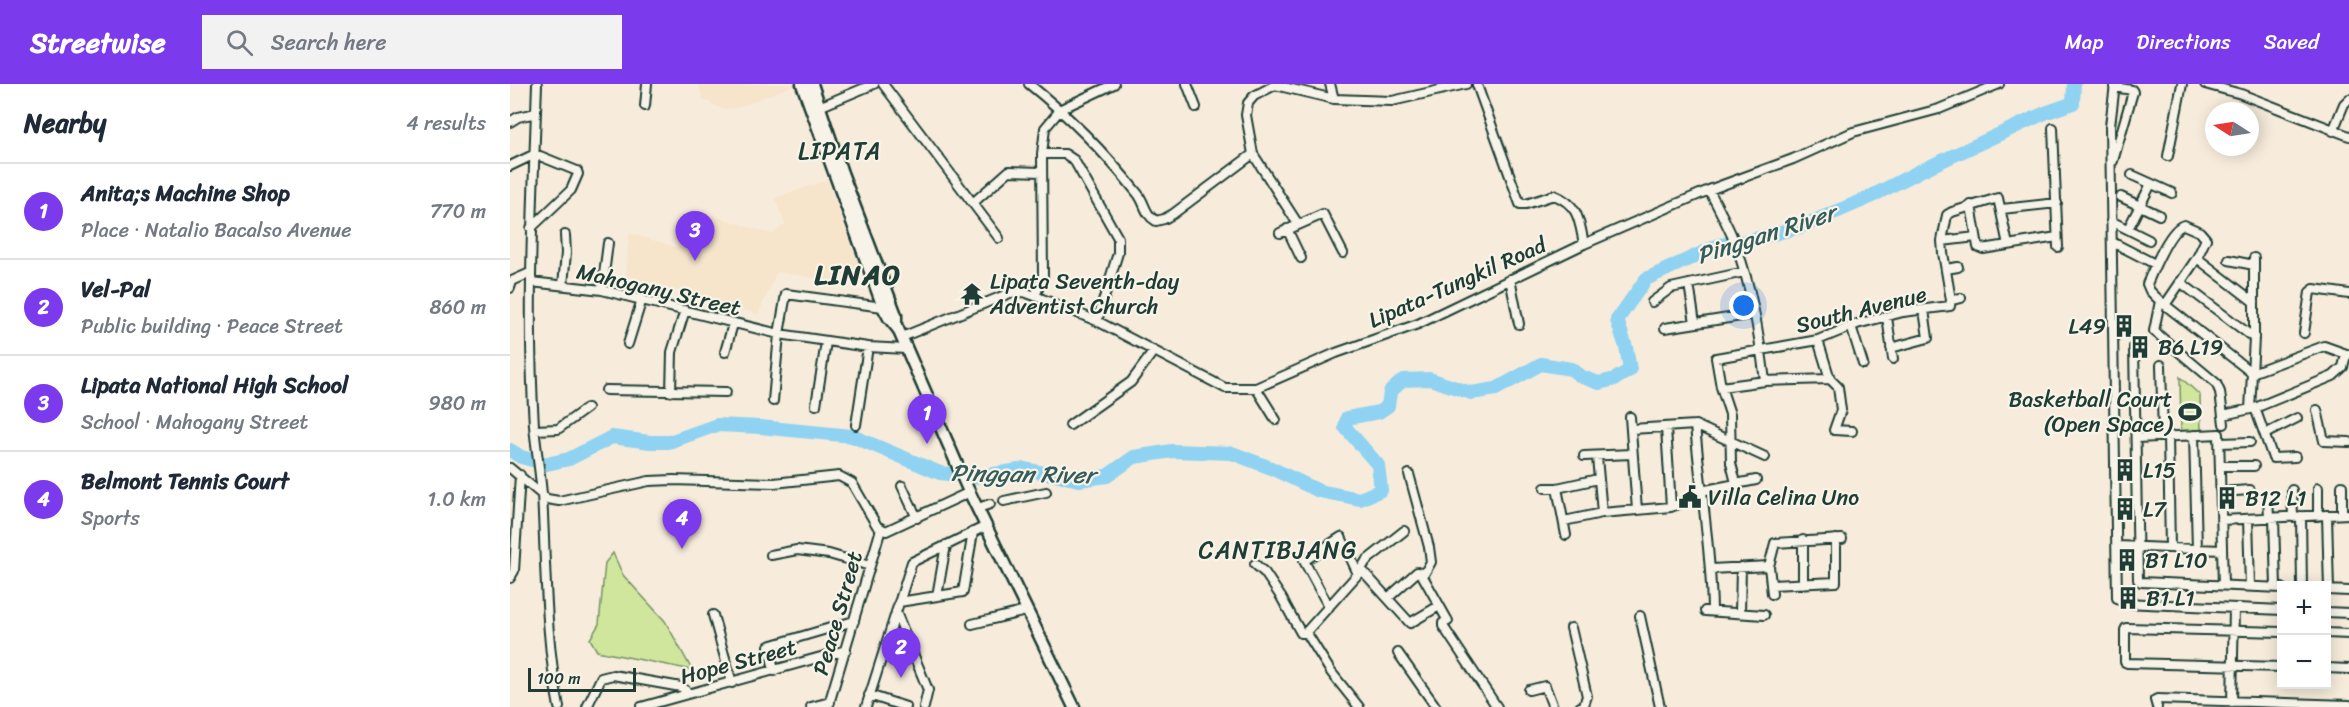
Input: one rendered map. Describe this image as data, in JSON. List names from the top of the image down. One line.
{"streets":{"street":["Lipata-Tungkil Road","Mahogany Street","South Avenue","Peace Street","Hope Street"]},"crossings":[["Peace Street","Hope Street"]],"districts":["LIPATA","LINAO","CANTIBJANG"],"water":["Pinggan River"],"places":{"temple":["Lipata Seventh-day Adventist Church"],"building":["L49","B6 L19","L15","B12 L1","L7","B1 L10","B1 L1"],"sports":["Basketball Court (Open Space)"],"public building":["Villa Celina Uno"]},"scale_bar":"100 m","north":"left","page":{"header":"Streetwise","search":"Search here","nav":["Map","Directions","Saved"],"heading":["Nearby","4 results"],"list":[{"mark":"1","name":"Anita;s Machine Shop","note":"Place · Natalio Bacalso Avenue","value":"770 m"},{"mark":"2","name":"Vel-Pal","note":"Public building · Peace Street","value":"860 m"},{"mark":"3","name":"Lipata National High School","note":"School · Mahogany Street","value":"980 m"},{"mark":"4","name":"Belmont Tennis Court","note":"Sports","value":"1.0 km"}],"pins":["3","1","4","2"],"map_buttons":["+","−"],"scale":"100 m"}}
